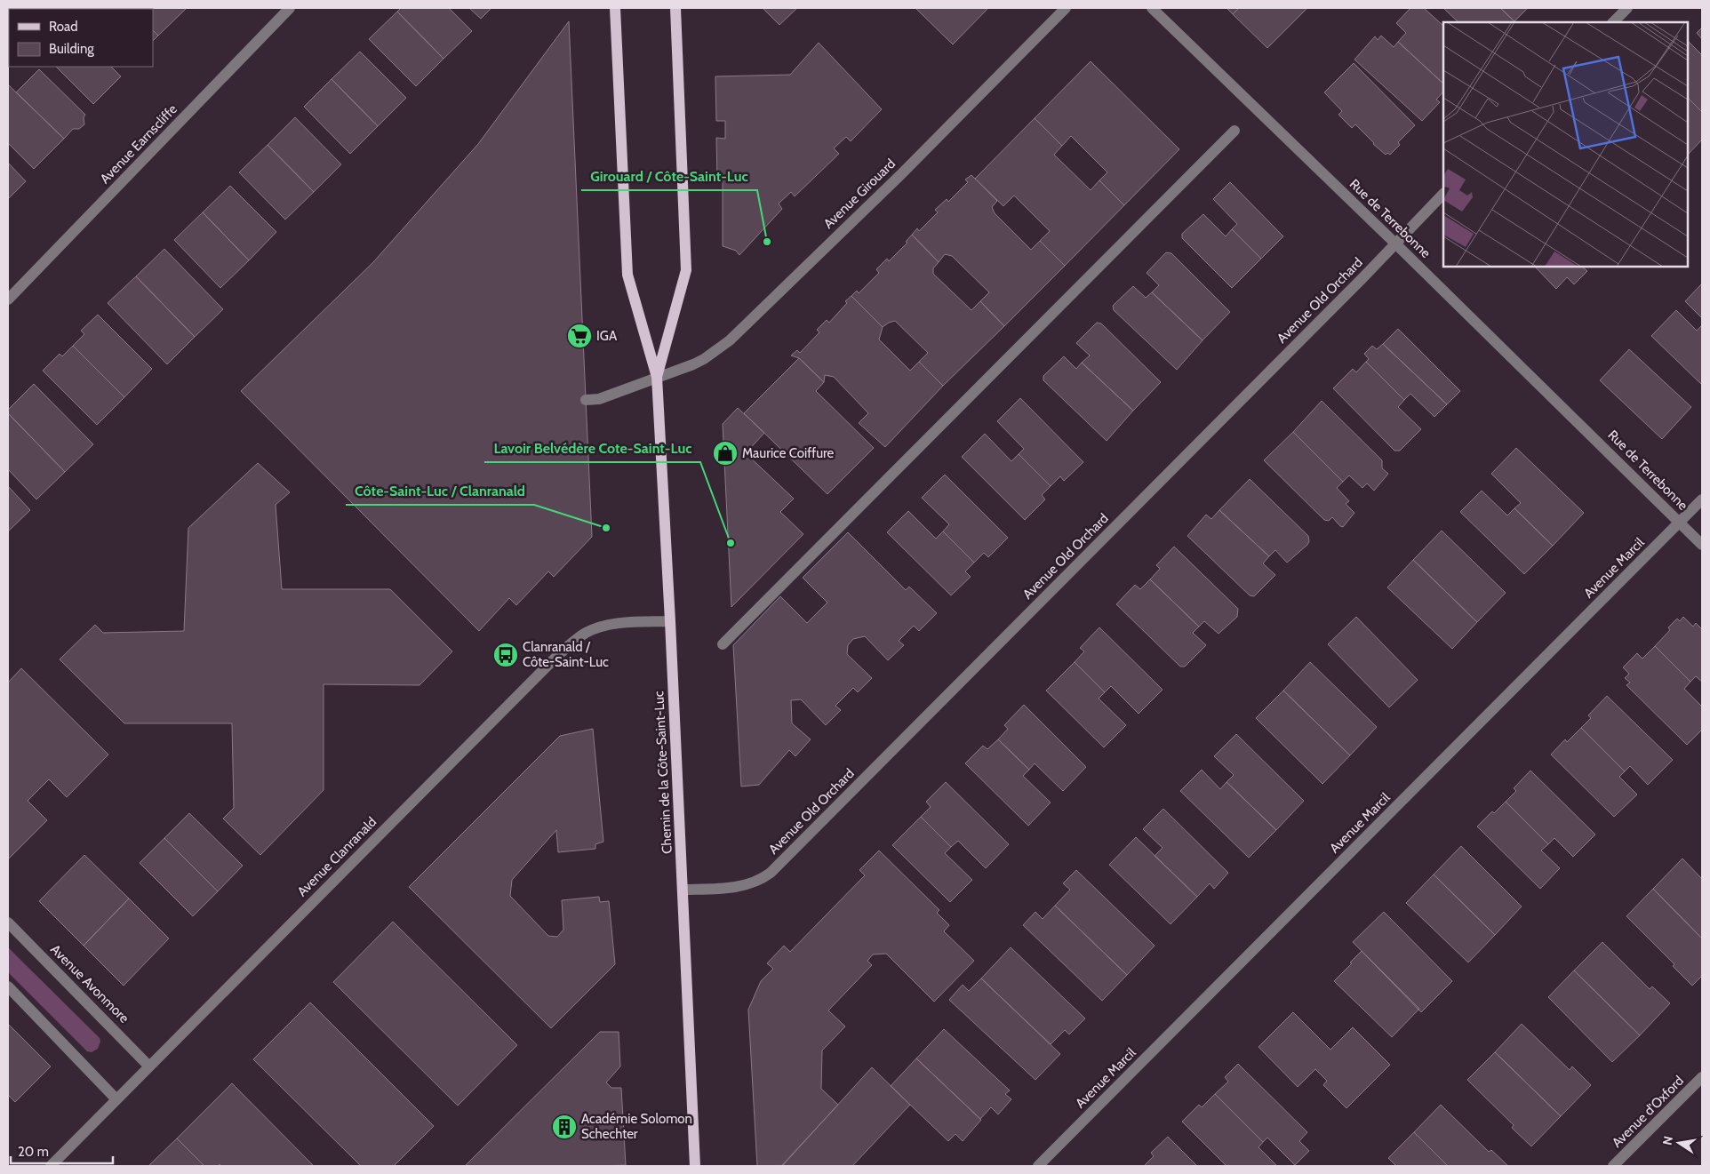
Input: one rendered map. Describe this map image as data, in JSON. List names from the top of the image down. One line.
{"streets":{"main road":["Chemin de la Côte-Saint-Luc"],"street":["Avenue Earnscliffe","Avenue Girouard","Rue de Terrebonne","Avenue Old Orchard","Avenue Marcil","Avenue Clanranald","Avenue Avonmore","Avenue d'Oxford"]},"crossings":[["Avenue Girouard","Chemin de la Côte-Saint-Luc"],["Rue de Terrebonne","Avenue Old Orchard"],["Rue de Terrebonne","Avenue Marcil"],["Avenue Old Orchard","Chemin de la Côte-Saint-Luc"],["Chemin de la Côte-Saint-Luc","Avenue Clanranald"],["Avenue Clanranald","Avenue Avonmore"]],"places":{"other":["Girouard / Côte-Saint-Luc","Côte-Saint-Luc / Clanranald","Lavoir Belvédère Cote-Saint-Luc"],"supermarket":["IGA"],"shop":["Maurice Coiffure"],"bus stop":["Clanranald / Côte-Saint-Luc"],"building":["Académie Solomon Schechter"]},"legend":["Road","Building"],"scale_bar":"20 m","north":"left"}
